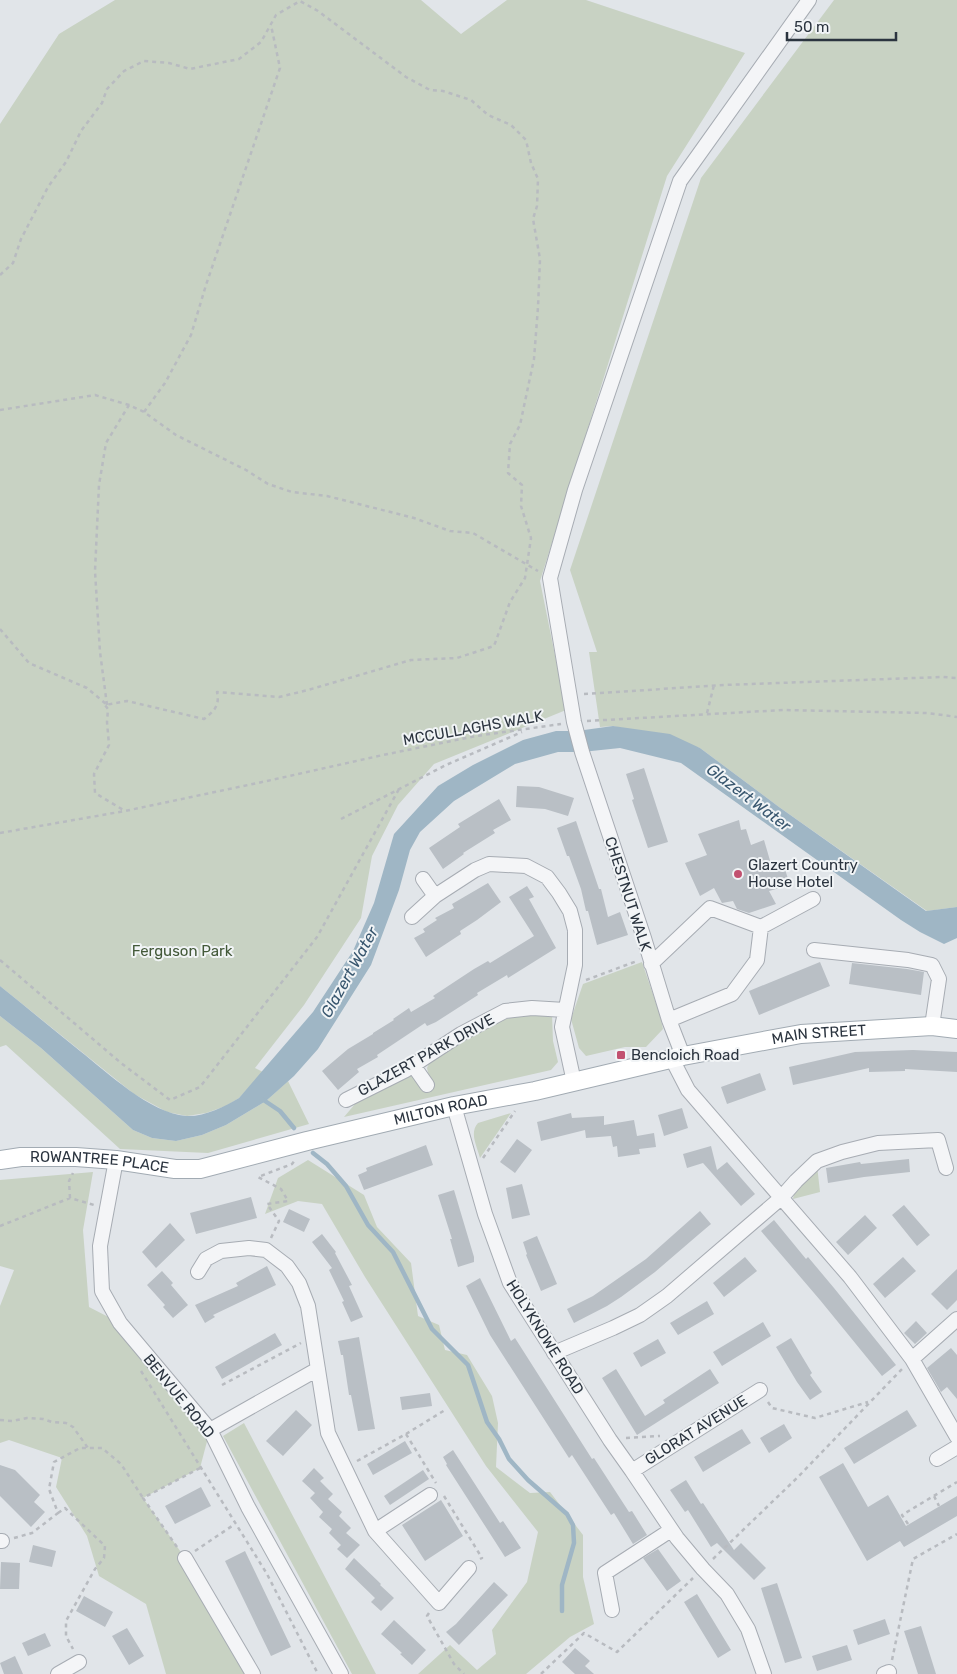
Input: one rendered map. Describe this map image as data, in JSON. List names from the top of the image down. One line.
{"streets":{"main road":["MAIN STREET","MILTON ROAD","ROWANTREE PLACE"],"street":["CHESTNUT WALK","GLAZERT PARK DRIVE","HOLYKNOWE ROAD","BENVUE ROAD","GLORAT AVENUE"],"path":["MCCULLAGHS WALK"]},"crossings":[["MCCULLAGHS WALK","CHESTNUT WALK"],["CHESTNUT WALK","MAIN STREET"],["CHESTNUT WALK","MILTON ROAD"],["MAIN STREET","MILTON ROAD"],["MILTON ROAD","ROWANTREE PLACE"],["MILTON ROAD","HOLYKNOWE ROAD"],["ROWANTREE PLACE","BENVUE ROAD"],["HOLYKNOWE ROAD","GLORAT AVENUE"]],"water":["Glazert Water"],"parks":["Ferguson Park"],"places":{"other":["Glazert Country House Hotel"],"transit":["Bencloich Road"]},"scale_bar":"50 m"}
